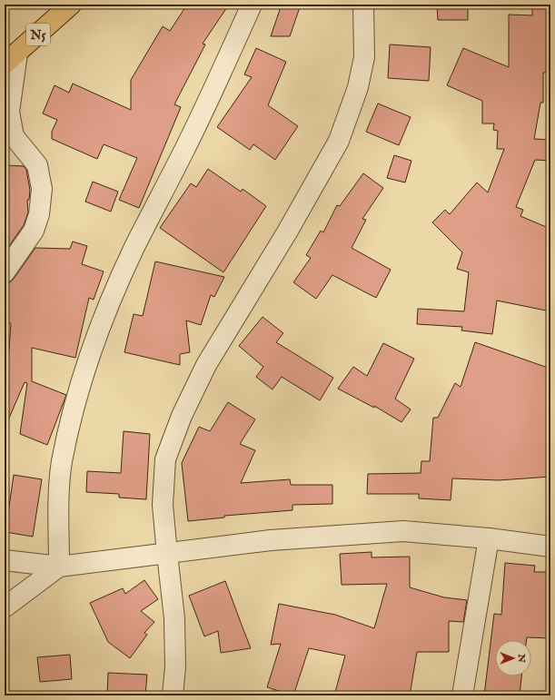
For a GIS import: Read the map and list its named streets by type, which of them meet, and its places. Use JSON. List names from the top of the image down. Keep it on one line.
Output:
{"streets":{"highway":["N5"]},"north":"right"}
